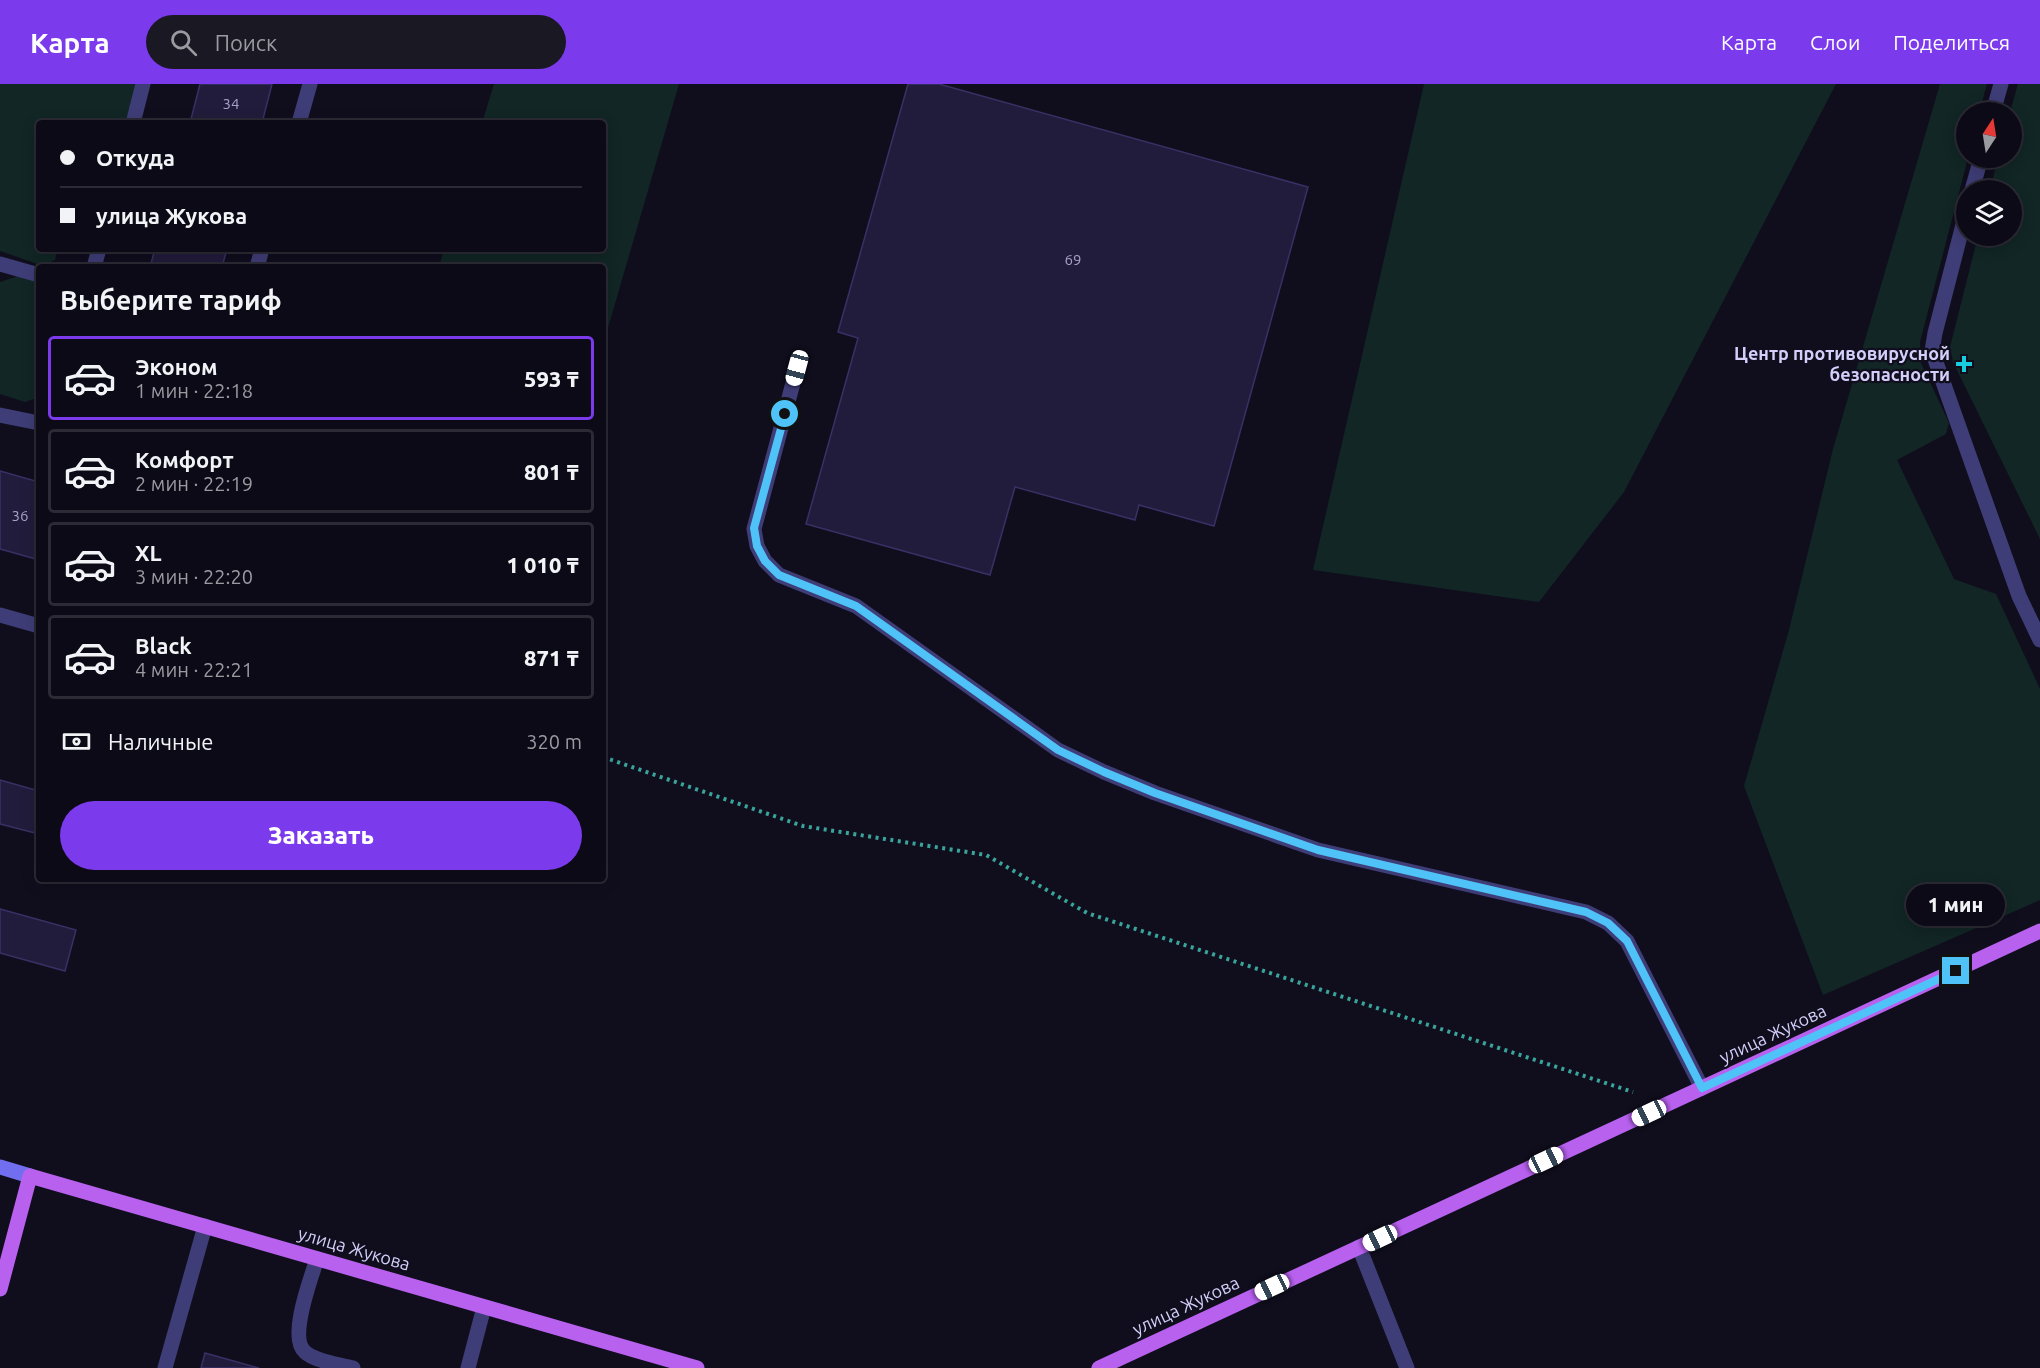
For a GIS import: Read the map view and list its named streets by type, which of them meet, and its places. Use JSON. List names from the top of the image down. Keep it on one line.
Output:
{"streets":{"main road":["улица Жукова"]},"places":{"health":["Центр противовирусной безопасности"]},"house_numbers":["34","69","36"],"north":"top","page":{"header":"Карта","search":"Поиск","nav":["Карта","Слои","Поделиться"],"banner":["Откуда","улица Жукова"],"heading":"Выберите тариф","list":[{"name":"Эконом","note":"1 мин · 22:18","value":"593 ₸"},{"name":"Комфорт","note":"2 мин · 22:19","value":"801 ₸"},{"name":"XL","note":"3 мин · 22:20","value":"1 010 ₸"},{"name":"Black","note":"4 мин · 22:21","value":"871 ₸"}],"pay":["Наличные","320 m"],"buttons":"Заказать","bubble":"1 мин"}}
